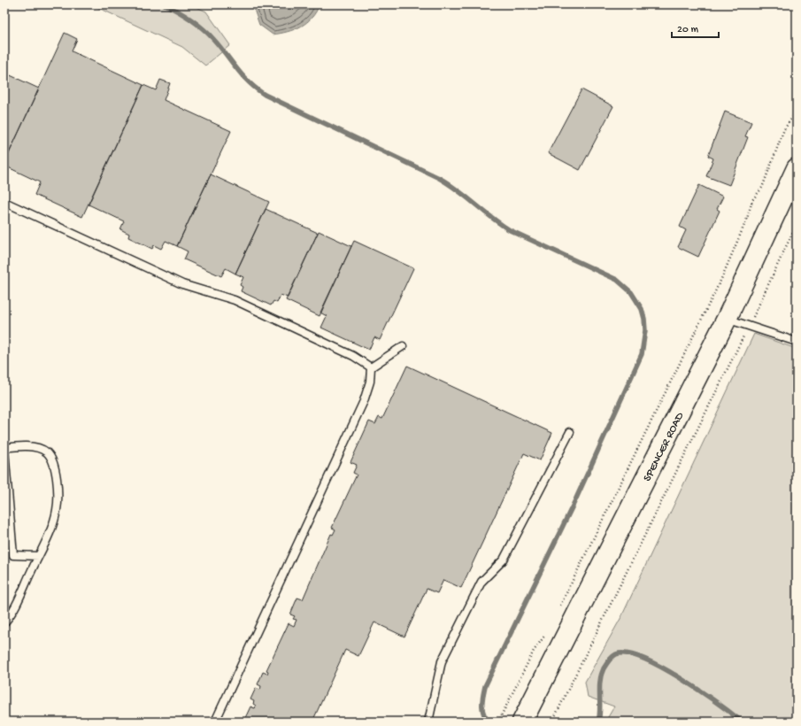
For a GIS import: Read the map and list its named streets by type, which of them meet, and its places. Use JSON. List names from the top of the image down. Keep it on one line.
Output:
{"streets":{"street":["SPENCER ROAD"]},"scale_bar":"20 m"}
